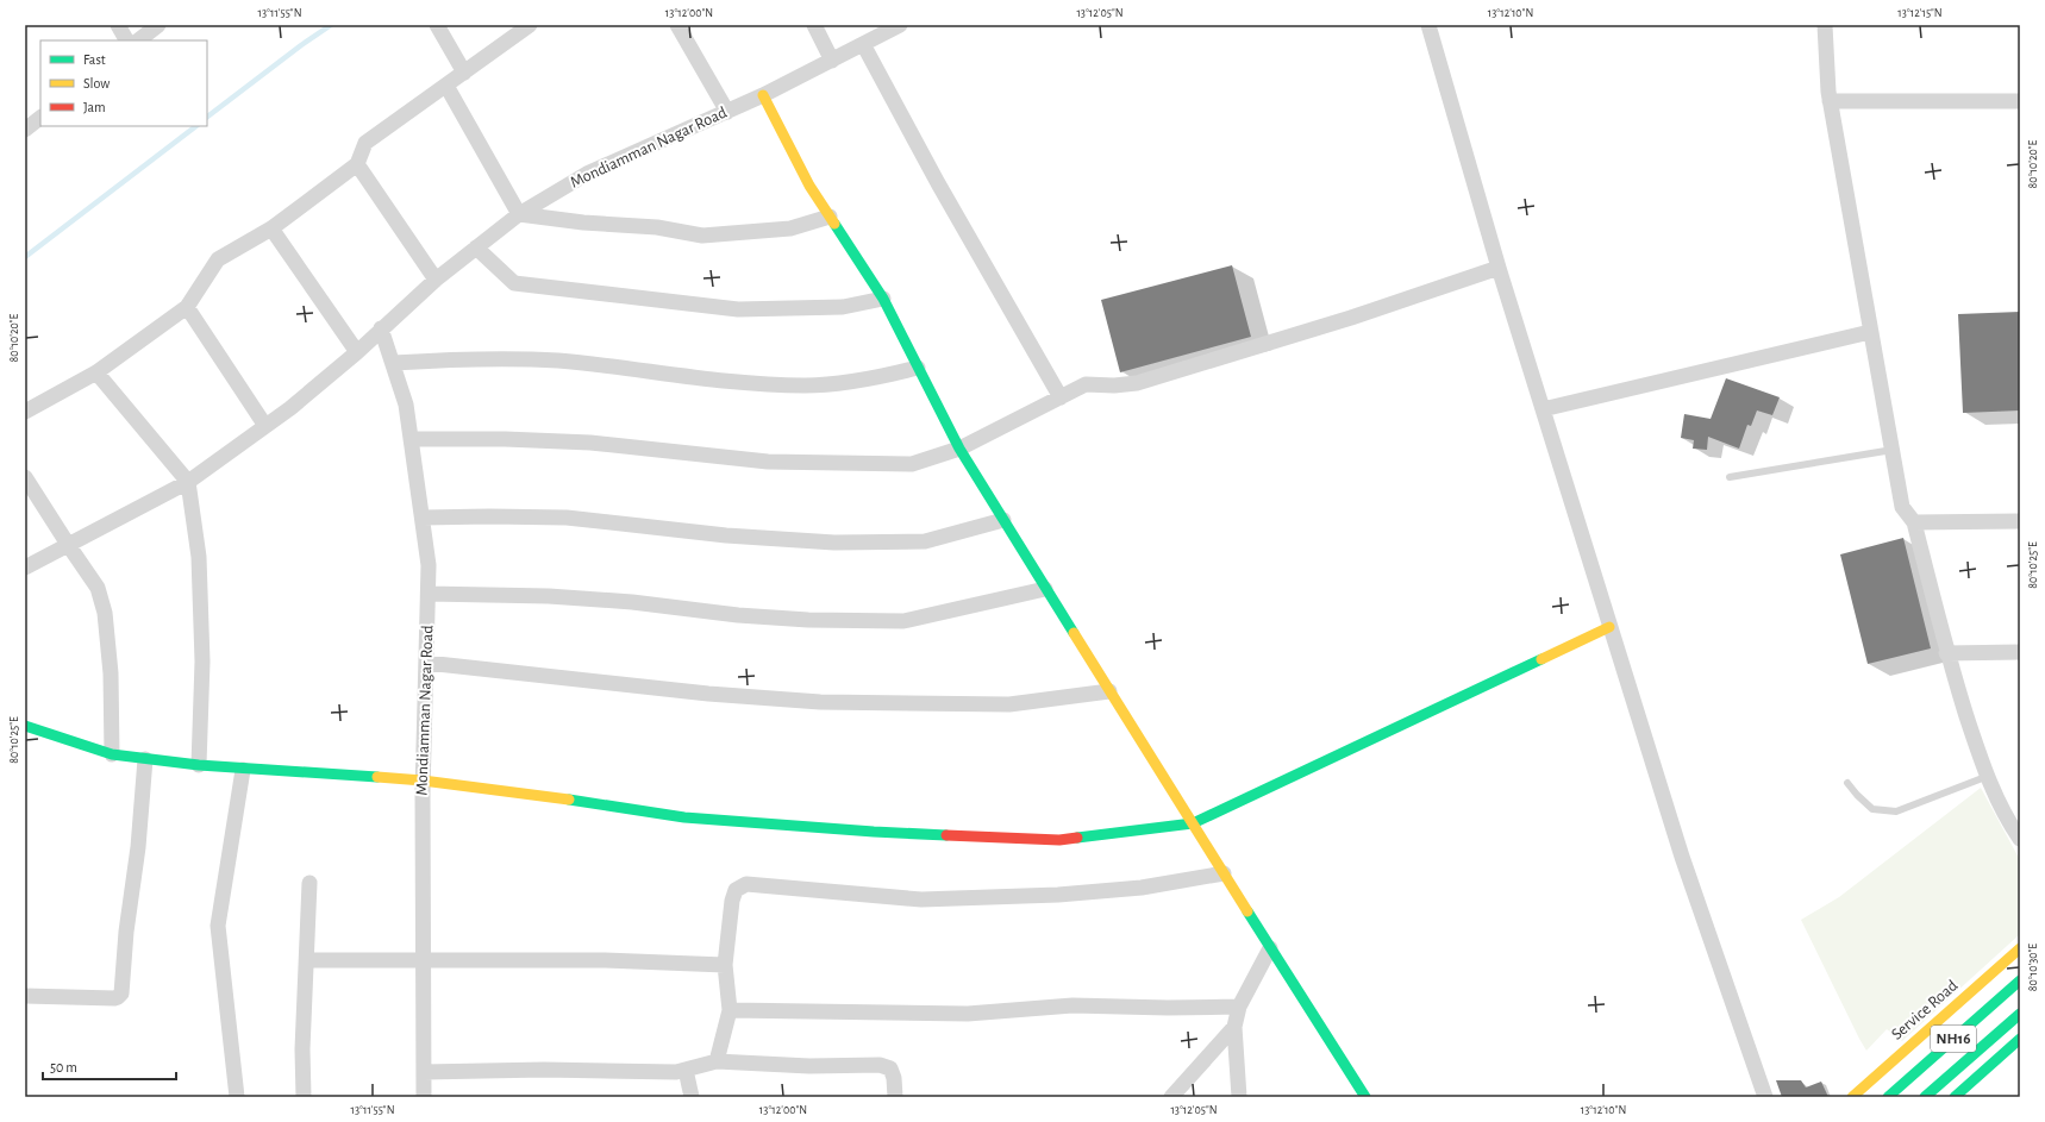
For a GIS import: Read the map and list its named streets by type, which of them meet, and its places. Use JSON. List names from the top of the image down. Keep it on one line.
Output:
{"streets":{"main road":["Service Road","NH16"],"street":["Mondiamman Nagar Road"]},"legend":["Fast","Slow","Jam"],"scale_bar":"50 m","coordinates":["13°11'55\"N","13°12'00\"N","13°12'05\"N","13°12'10\"N","13°12'15\"N","80°10'20\"E","80°10'25\"E","80°10'30\"E"]}
